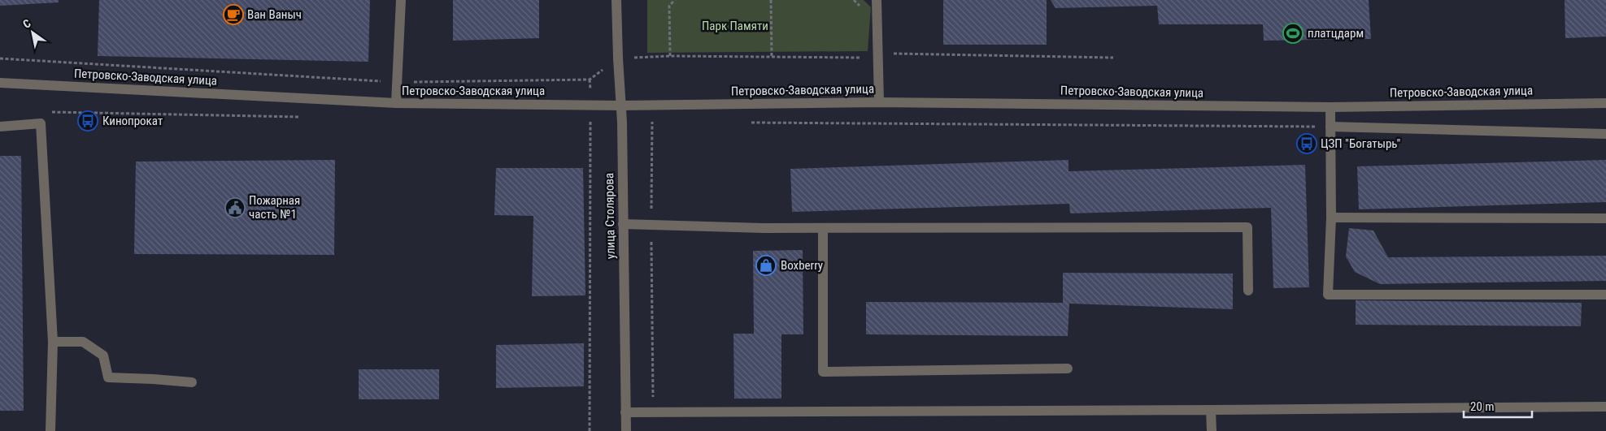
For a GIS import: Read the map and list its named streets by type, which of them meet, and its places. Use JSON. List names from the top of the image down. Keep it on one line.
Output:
{"streets":{"street":["Петровско-Заводская улица","улица Столярова"]},"crossings":[["Петровско-Заводская улица","улица Столярова"]],"parks":["Парк Памяти"],"places":{"cafe":["Ван Ваныч"],"sports":["платцдарм"],"bus stop":["Кинопрокат","ЦЗП \"Богатырь\""],"public building":["Пожарная часть №1"],"shop":["Boxberry"]},"scale_bar":"20 m","north":"top left"}
